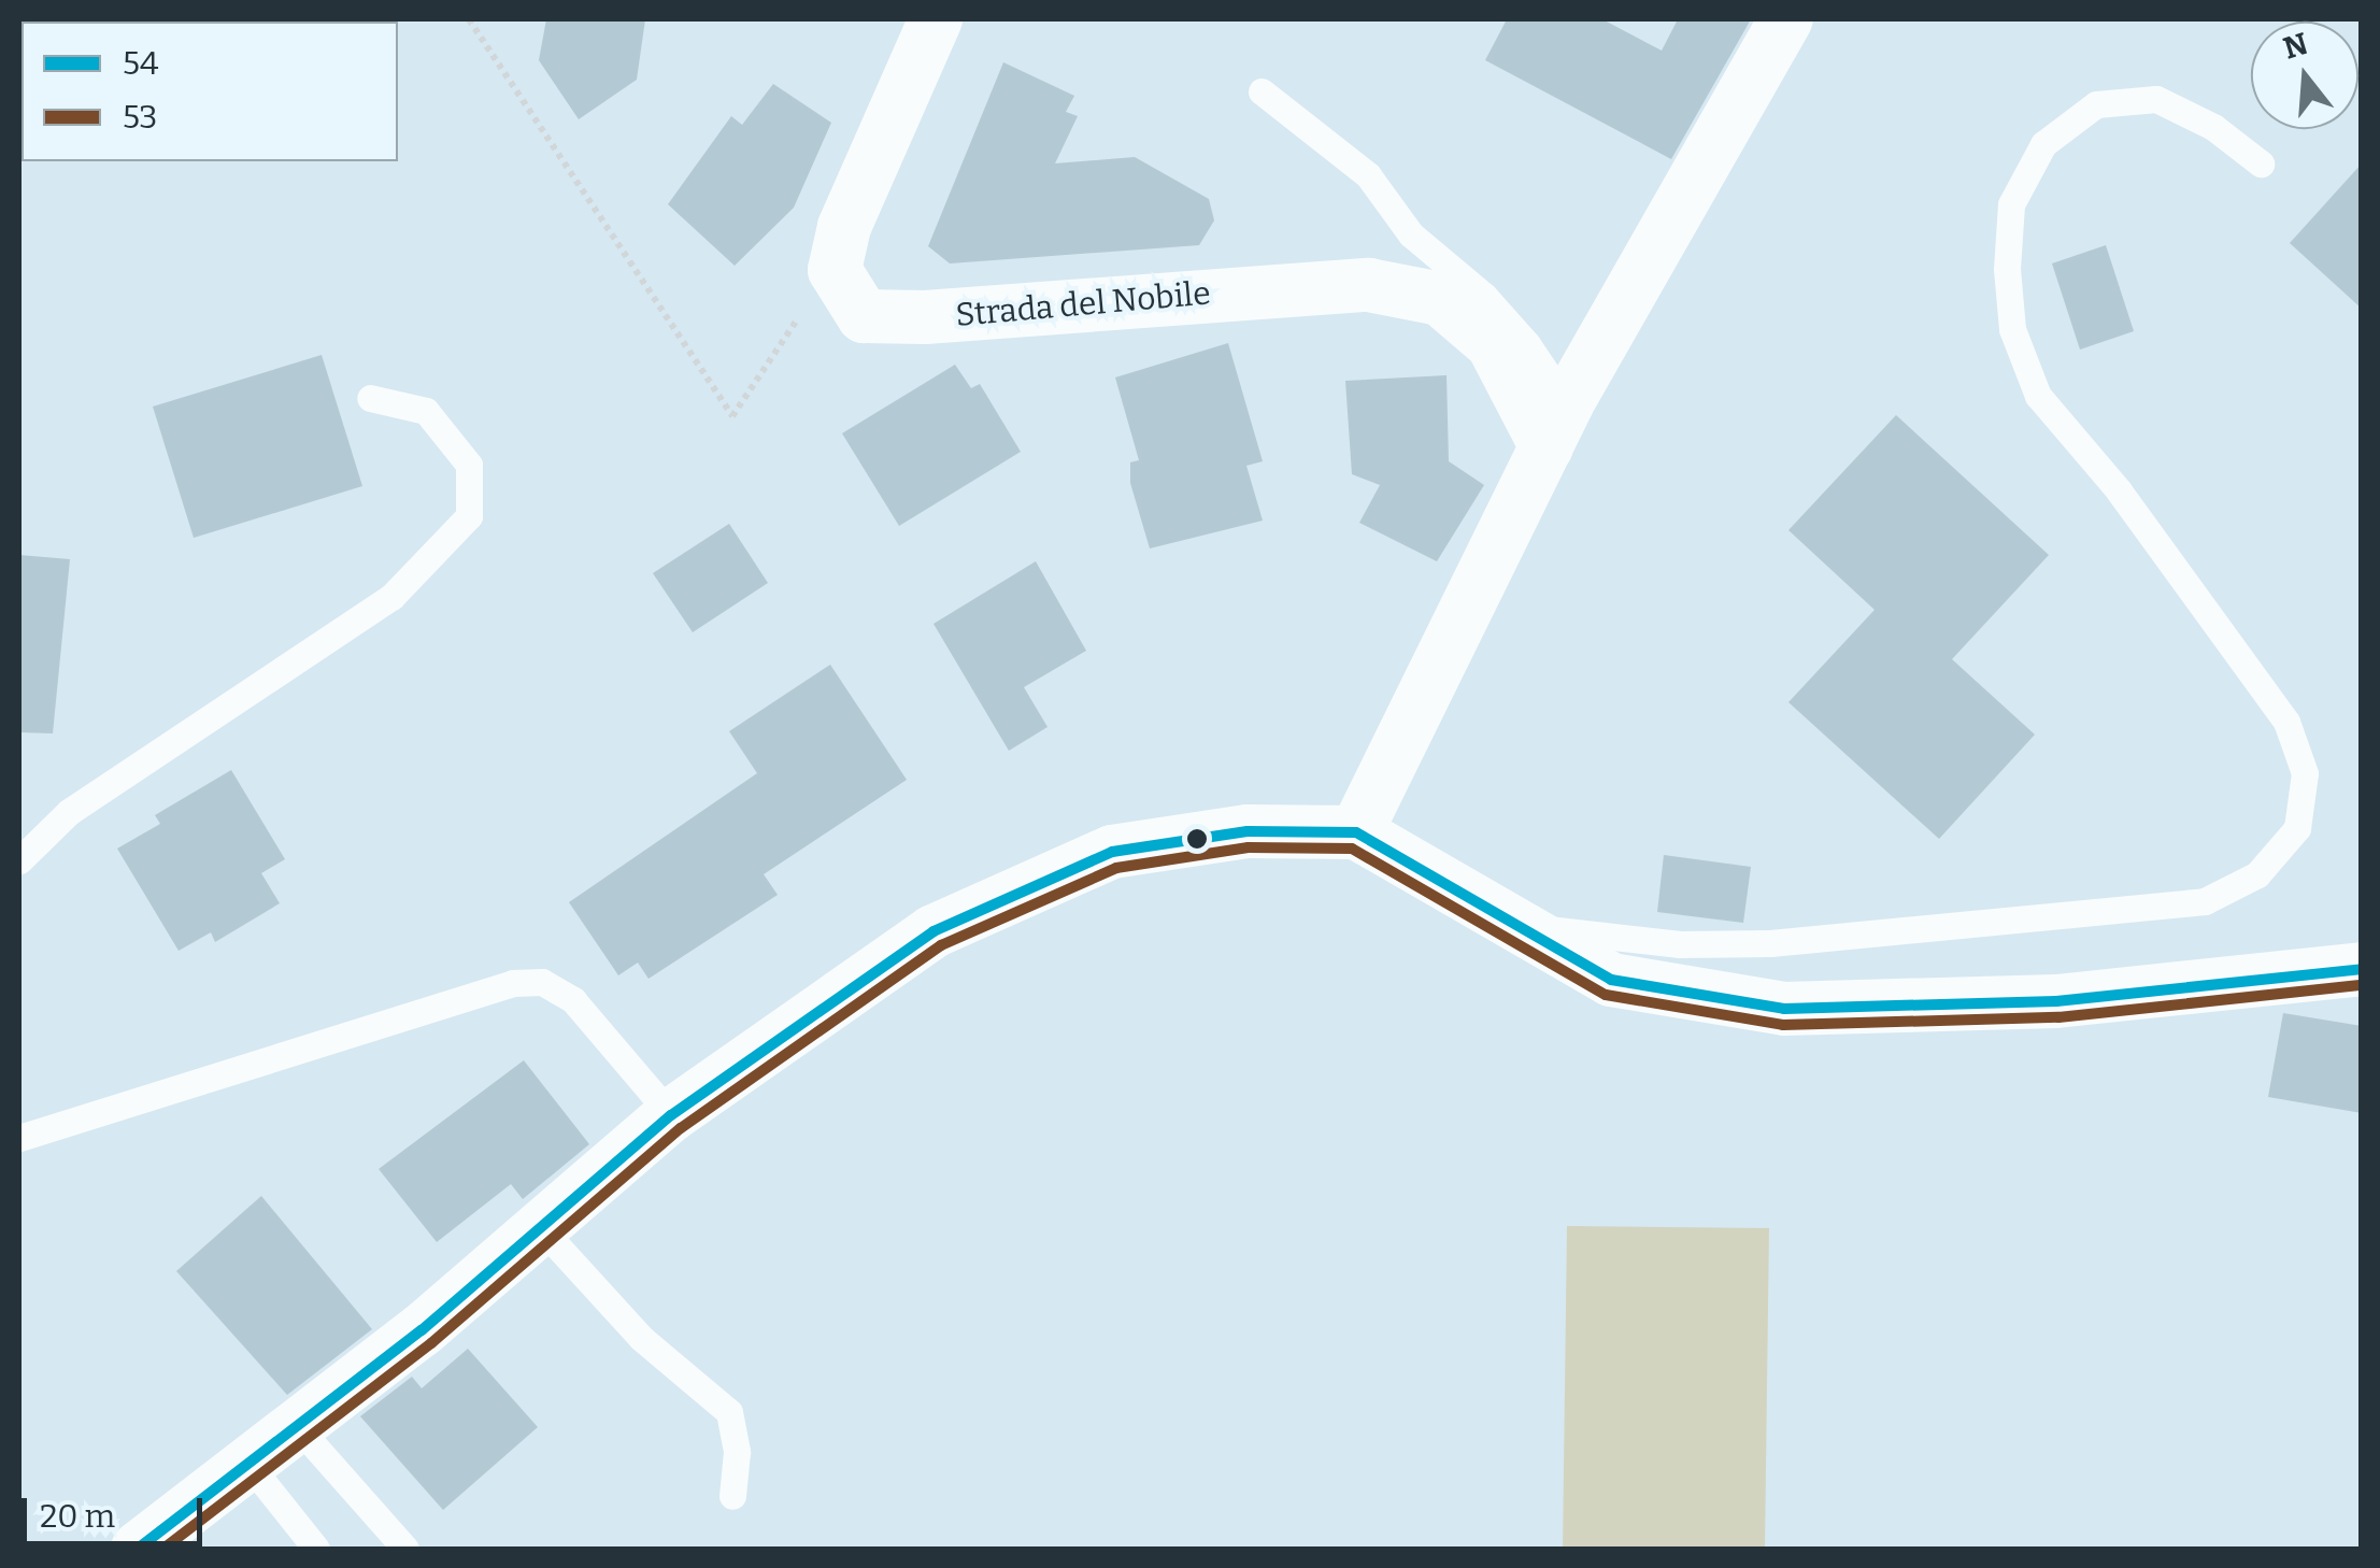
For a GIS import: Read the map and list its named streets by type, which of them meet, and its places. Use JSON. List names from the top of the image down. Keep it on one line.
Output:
{"streets":{"street":["Strada del Nobile"]},"lines":["transit line 54","transit line 53"],"legend":["54","53"],"scale_bar":"20 m","north":"top"}
